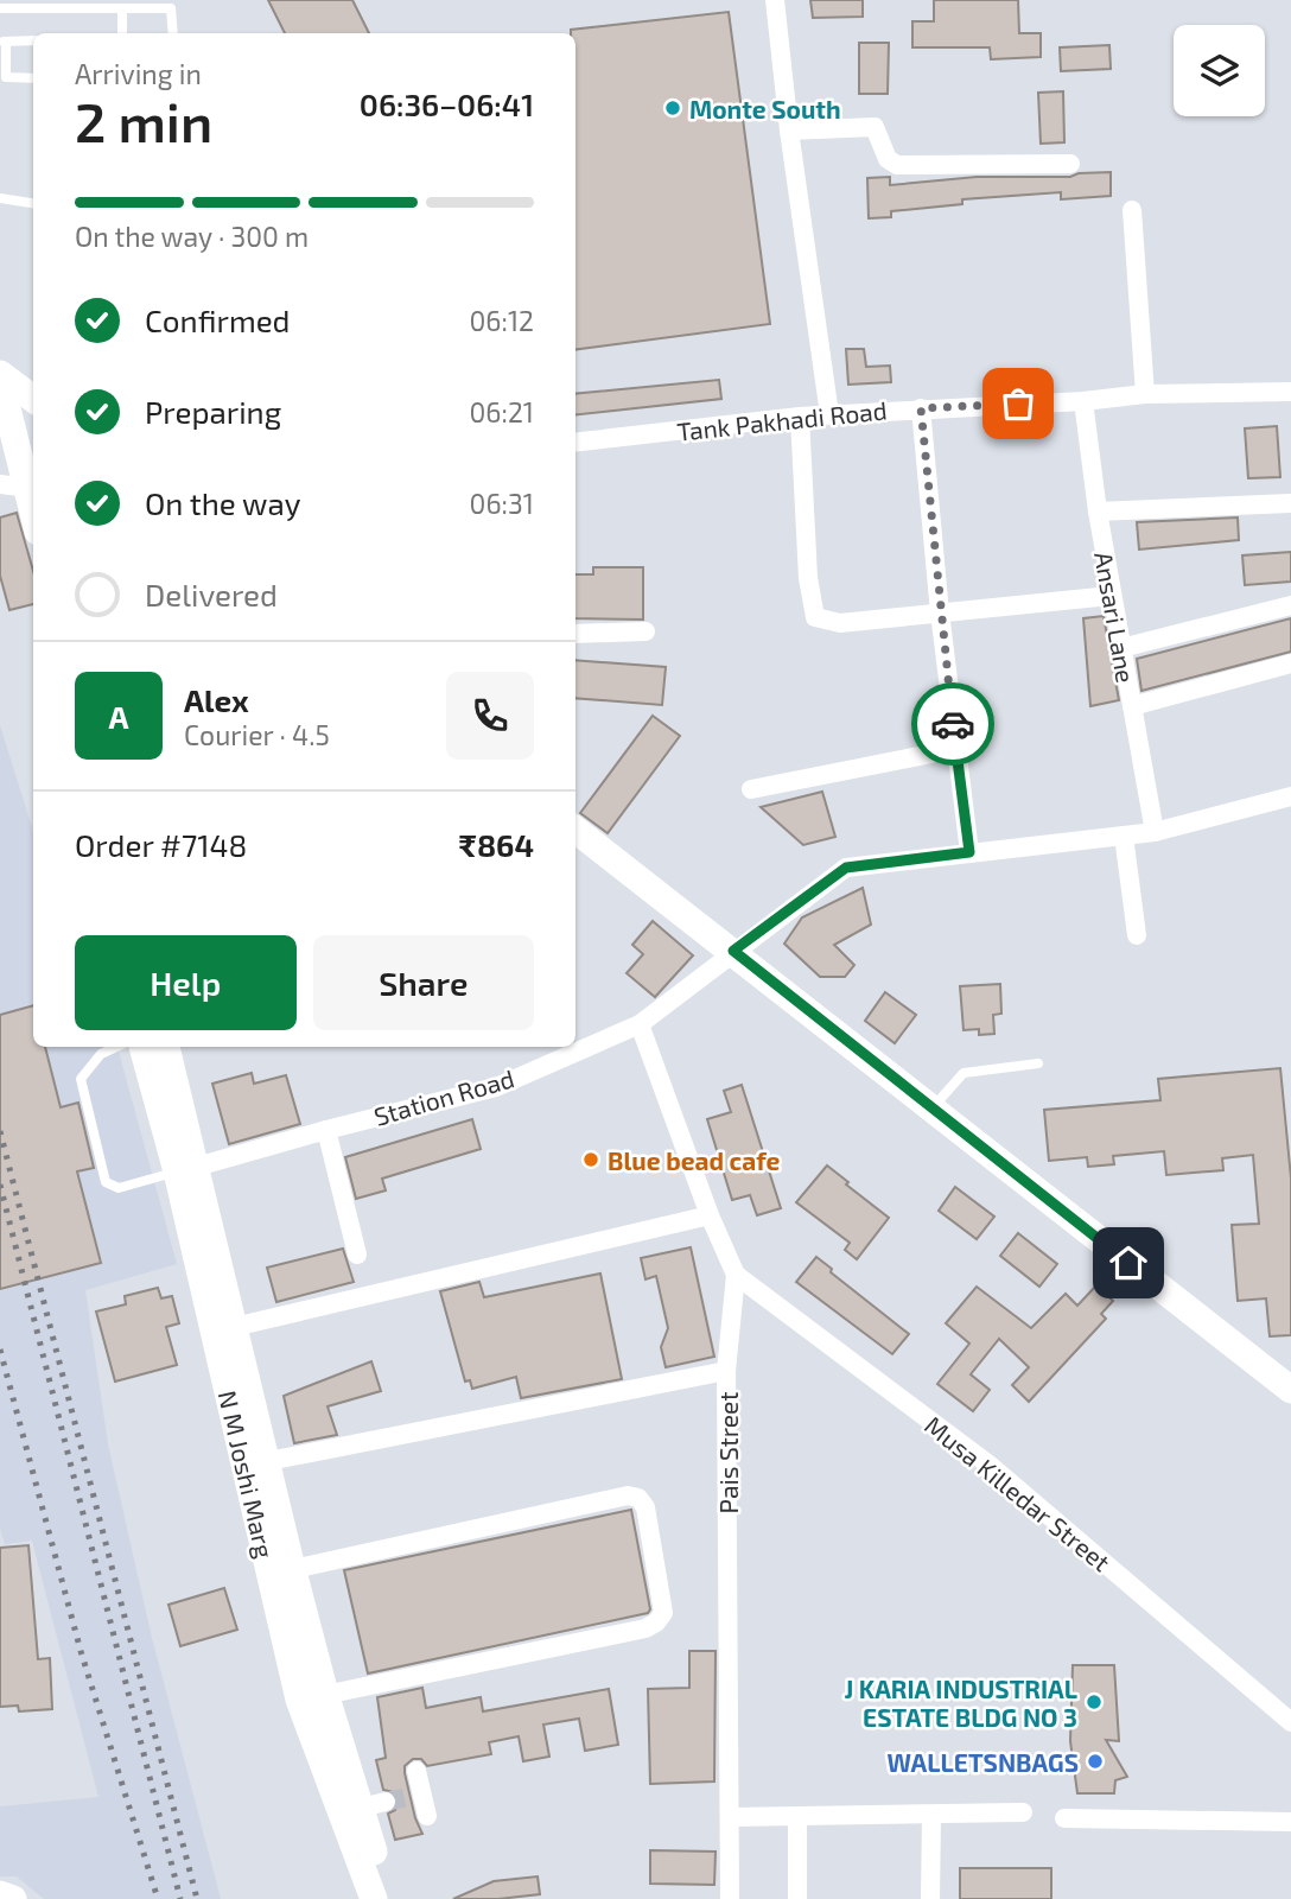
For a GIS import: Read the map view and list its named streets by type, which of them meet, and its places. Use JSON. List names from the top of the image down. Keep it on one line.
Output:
{"streets":{"main road":["N M Joshi Marg"],"street":["Tank Pakhadi Road","Ansari Lane","Station Road","Pais Street","Musa Killedar Street"]},"crossings":[["Tank Pakhadi Road","Ansari Lane"],["Ansari Lane","Station Road"],["Station Road","Pais Street"],["Station Road","N M Joshi Marg"],["Pais Street","Musa Killedar Street"]],"places":["Monte South","Blue bead cafe","J KARIA INDUSTRIAL ESTATE BLDG NO 3","WALLETSNBAGS"],"page":{"heading":["2 min","Arriving in","06:36–06:41"],"panel":["Alex","Courier · 4.5","Order #7148","₹864"],"bar":"On the way · 300 m","list":[["Confirmed","06:12"],["Preparing","06:21"],["On the way","06:31"],"Delivered"],"round":"A","buttons":["Help","Share"]}}
